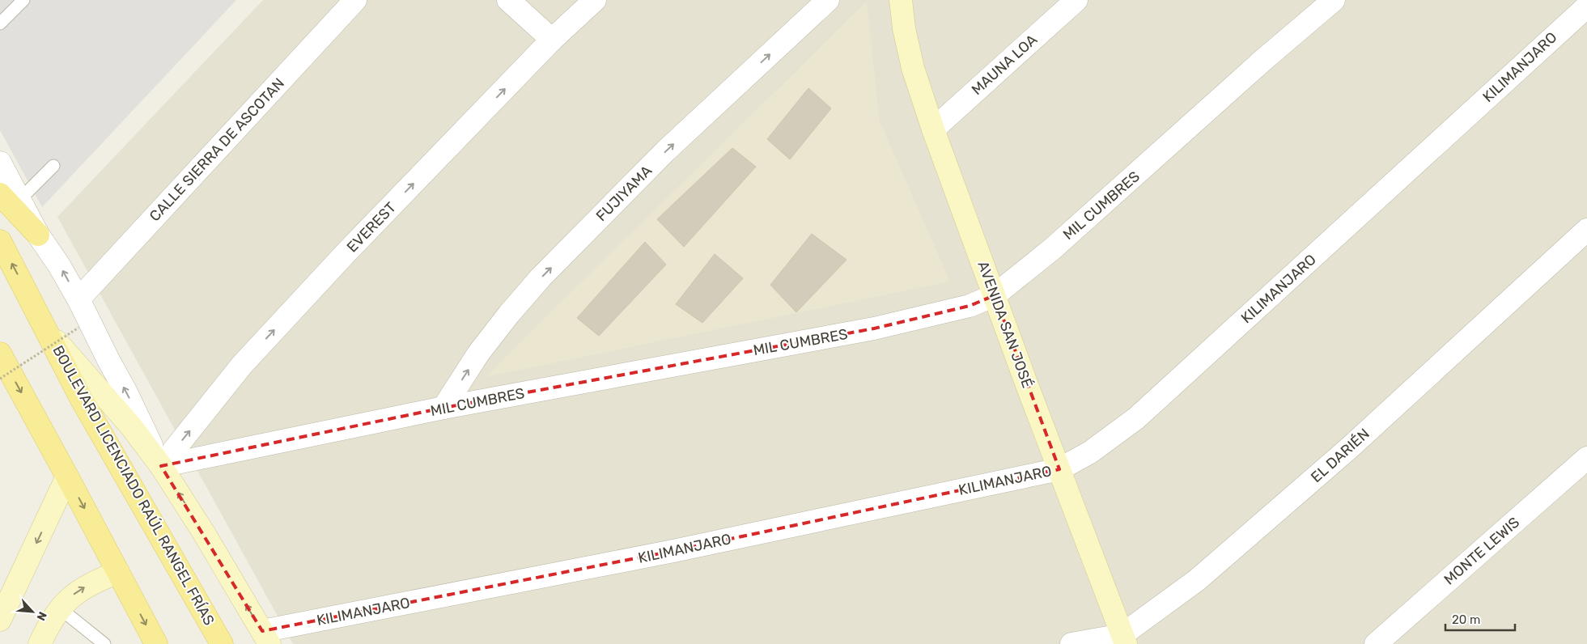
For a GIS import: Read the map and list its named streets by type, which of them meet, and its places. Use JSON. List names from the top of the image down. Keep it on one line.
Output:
{"streets":{"main road":["BOULEVARD LICENCIADO RAÚL RANGEL FRÍAS"],"street":["MAUNA LOA","KILIMANJARO","CALLE SIERRA DE ASCOTAN","FUJIYAMA","MIL CUMBRES","EVEREST","AVENIDA SAN JOSÉ","EL DARIÉN","MONTE LEWIS"]},"crossings":[["MAUNA LOA","AVENIDA SAN JOSÉ"],["KILIMANJARO","AVENIDA SAN JOSÉ"],["FUJIYAMA","MIL CUMBRES"],["MIL CUMBRES","EVEREST"],["MIL CUMBRES","AVENIDA SAN JOSÉ"],["AVENIDA SAN JOSÉ","EL DARIÉN"]],"one_way":["FUJIYAMA","EVEREST"],"scale_bar":"20 m","north":"bottom right"}
